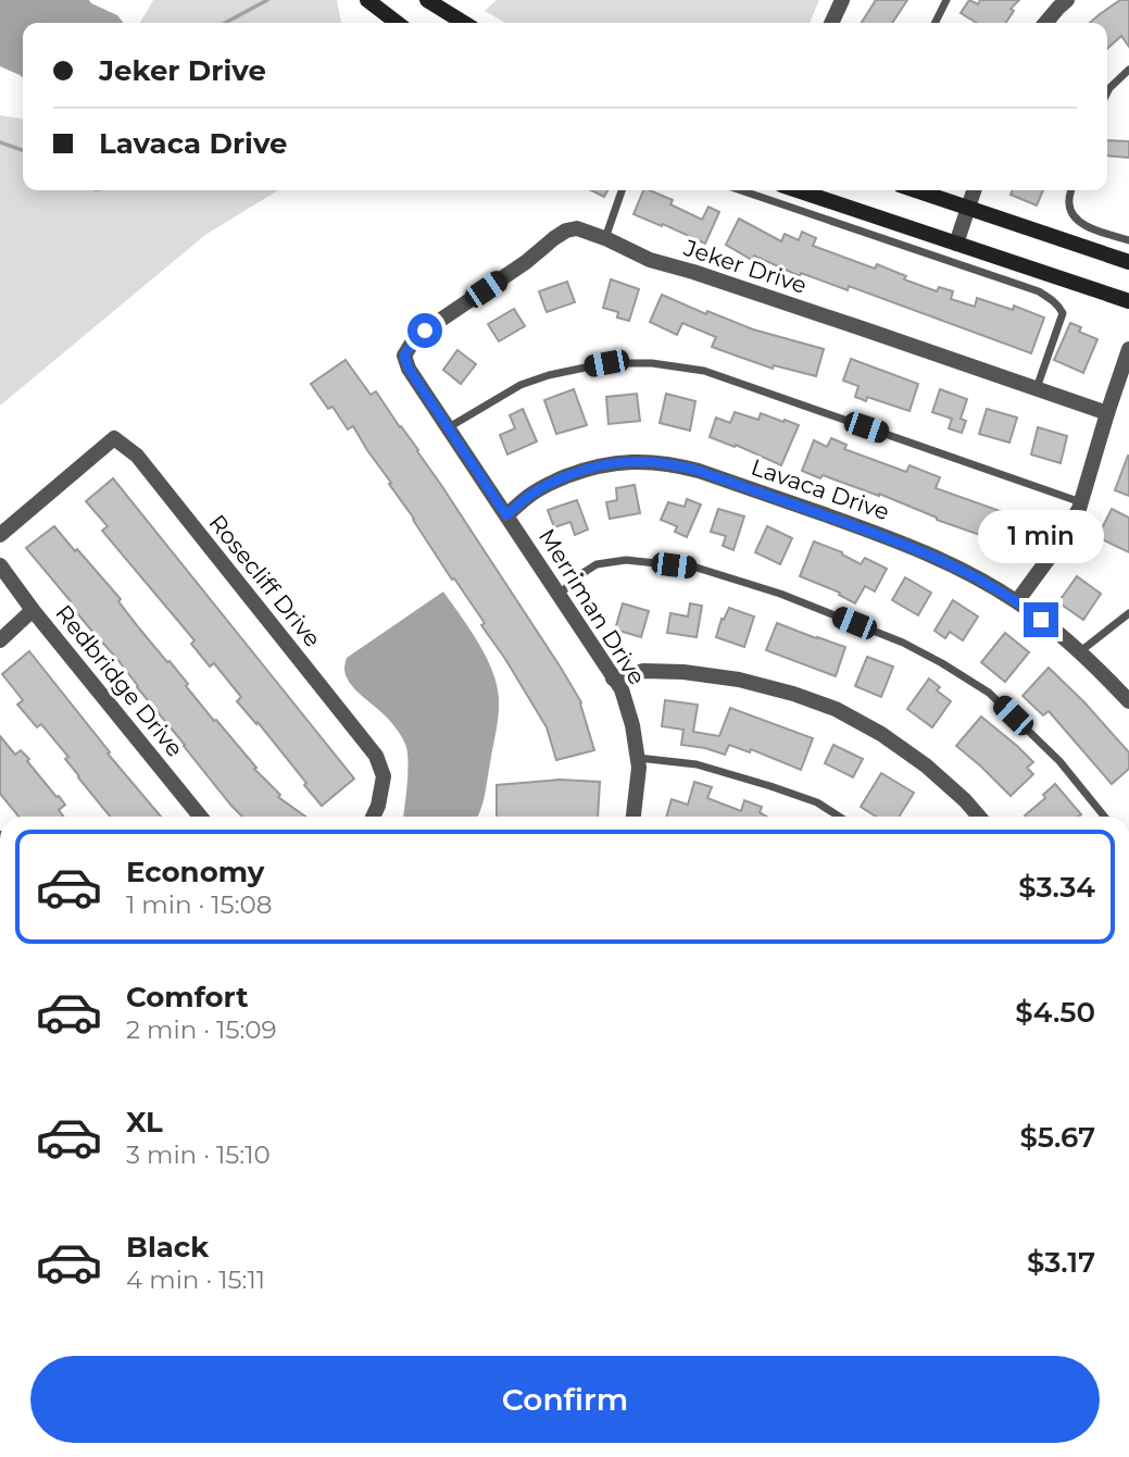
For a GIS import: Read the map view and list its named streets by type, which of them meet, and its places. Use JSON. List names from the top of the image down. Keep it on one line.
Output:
{"streets":{"street":["Jeker Drive","Lavaca Drive","Rosecliff Drive","Merriman Drive","Redbridge Drive"]},"crossings":[["Jeker Drive","Merriman Drive"],["Lavaca Drive","Merriman Drive"]],"page":{"banner":["Jeker Drive","Lavaca Drive"],"bubble":"1 min","list":[{"name":"Economy","note":"1 min · 15:08","value":"$3.34"},{"name":"Comfort","note":"2 min · 15:09","value":"$4.50"},{"name":"XL","note":"3 min · 15:10","value":"$5.67"},{"name":"Black","note":"4 min · 15:11","value":"$3.17"}],"buttons":"Confirm"}}
